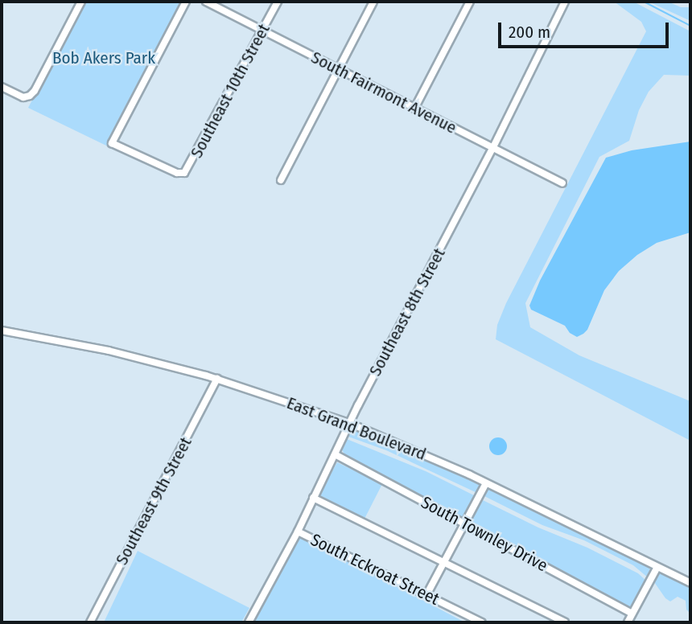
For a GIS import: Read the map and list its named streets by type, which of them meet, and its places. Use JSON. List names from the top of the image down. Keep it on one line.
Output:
{"streets":{"street":["Southeast 10th Street","South Fairmont Avenue","Southeast 8th Street","East Grand Boulevard","Southeast 9th Street","South Townley Drive","South Eckroat Street"]},"crossings":[["Southeast 10th Street","South Fairmont Avenue"],["South Fairmont Avenue","Southeast 8th Street"],["Southeast 8th Street","East Grand Boulevard"],["Southeast 8th Street","South Townley Drive"],["Southeast 8th Street","South Eckroat Street"],["East Grand Boulevard","Southeast 9th Street"]],"parks":["Bob Akers Park"],"scale_bar":"200 m"}
